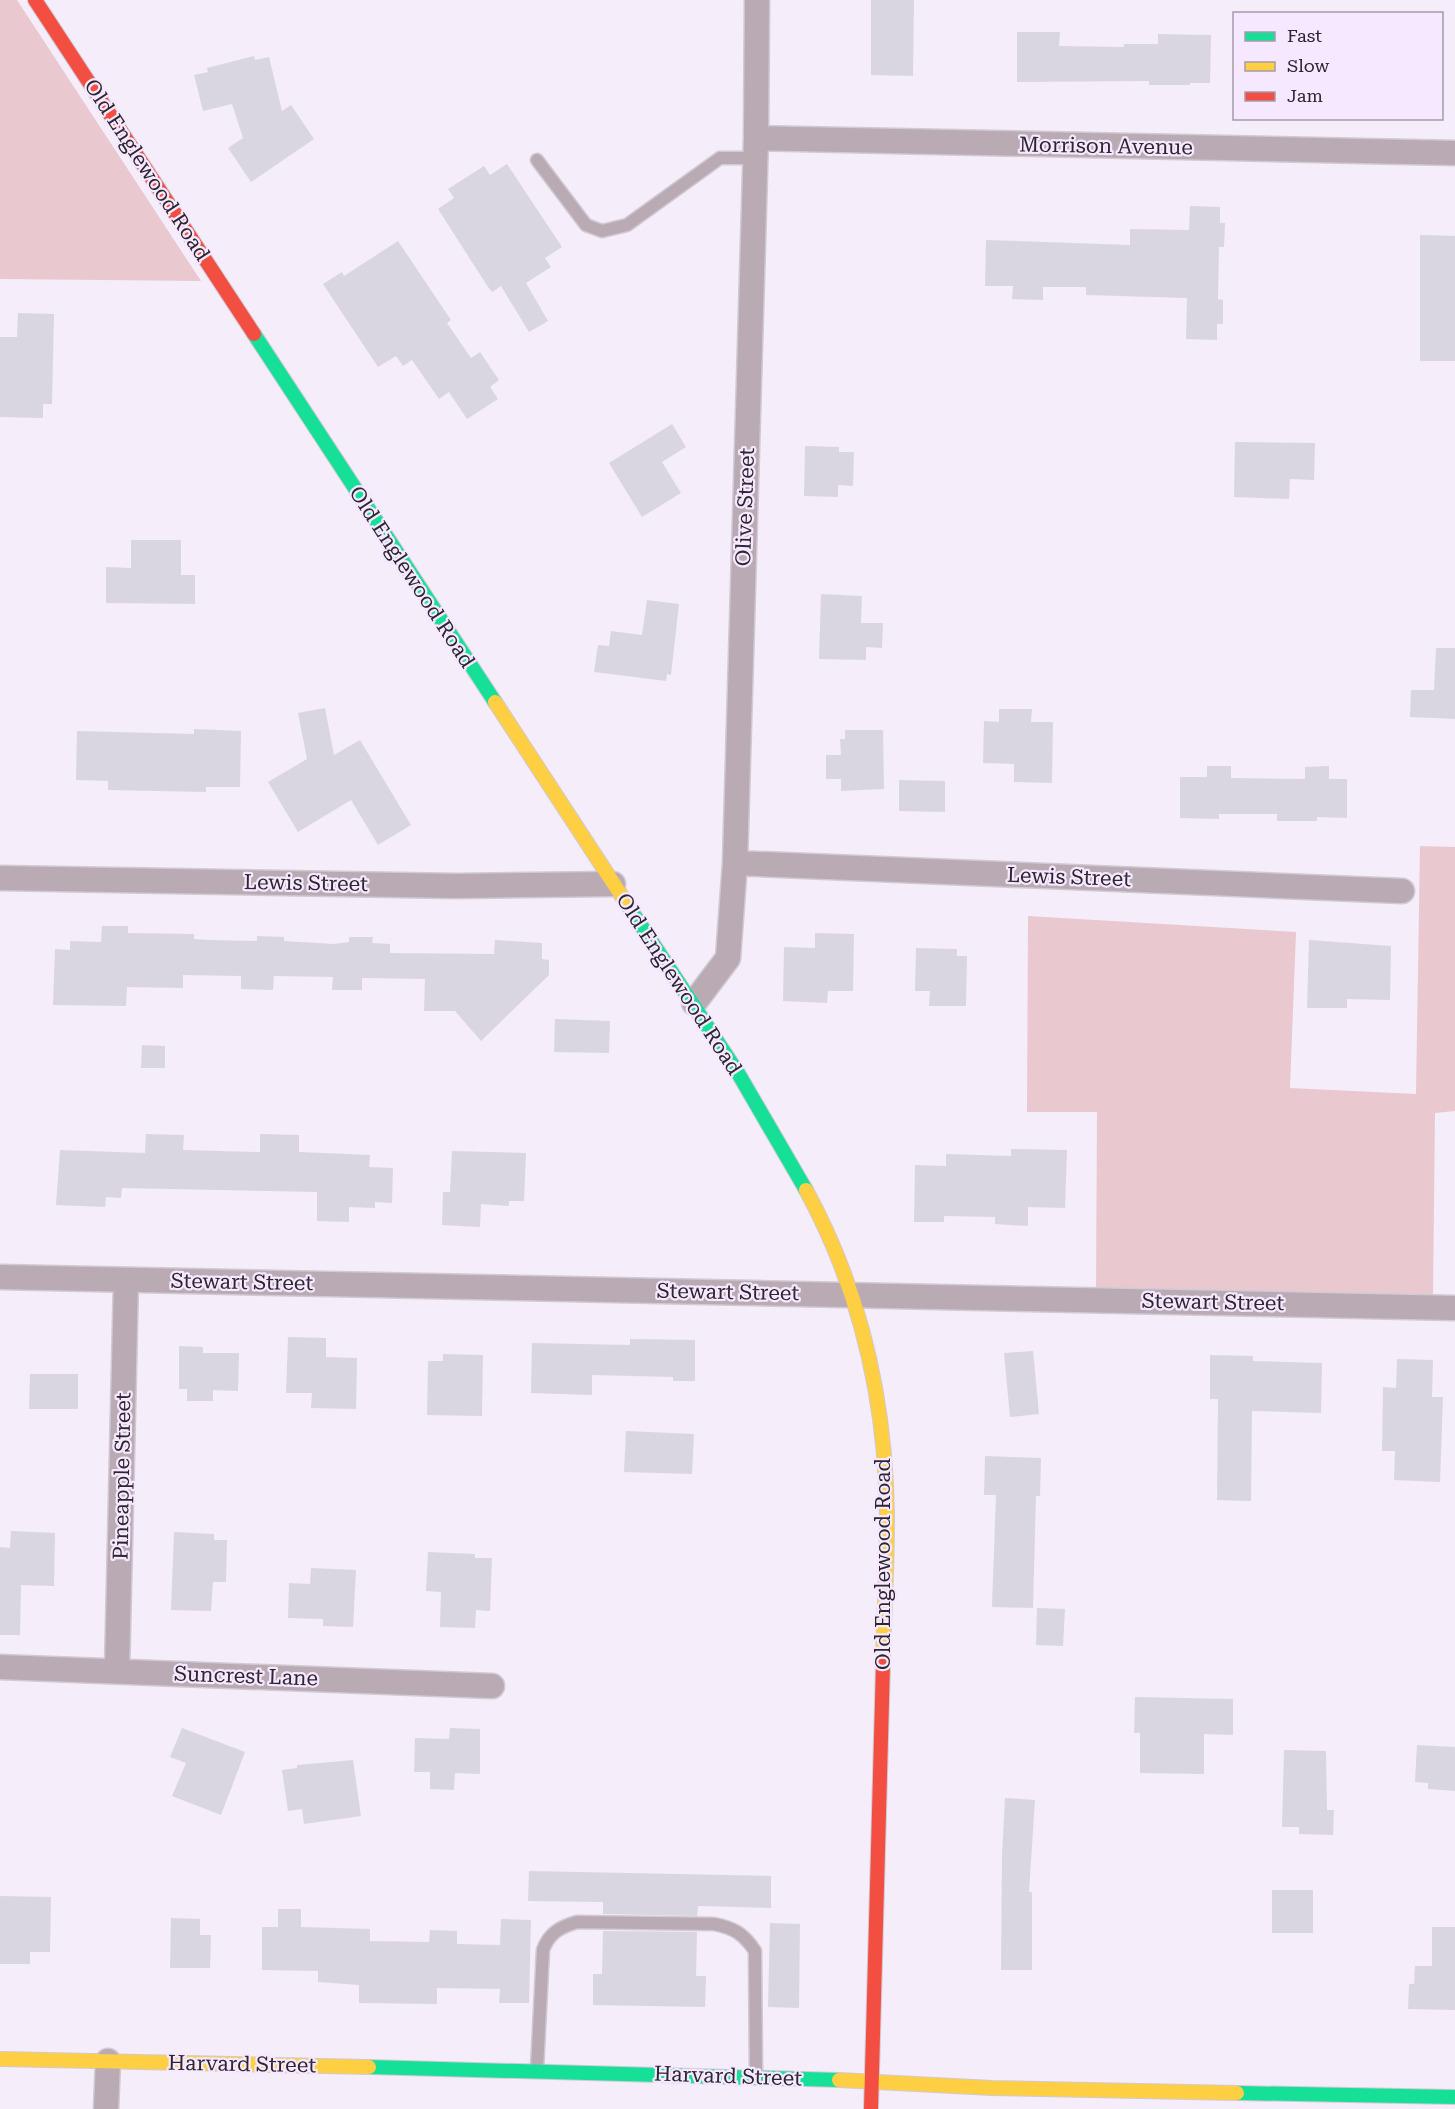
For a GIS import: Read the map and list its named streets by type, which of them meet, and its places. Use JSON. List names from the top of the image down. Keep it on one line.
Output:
{"streets":{"street":["Morrison Avenue","Old Englewood Road","Olive Street","Lewis Street","Stewart Street","Pineapple Street","Suncrest Lane","Harvard Street"]},"crossings":[["Morrison Avenue","Olive Street"],["Old Englewood Road","Olive Street"],["Old Englewood Road","Lewis Street"],["Old Englewood Road","Stewart Street"],["Old Englewood Road","Harvard Street"],["Olive Street","Lewis Street"],["Stewart Street","Pineapple Street"],["Pineapple Street","Suncrest Lane"]],"legend":["Fast","Slow","Jam"]}
